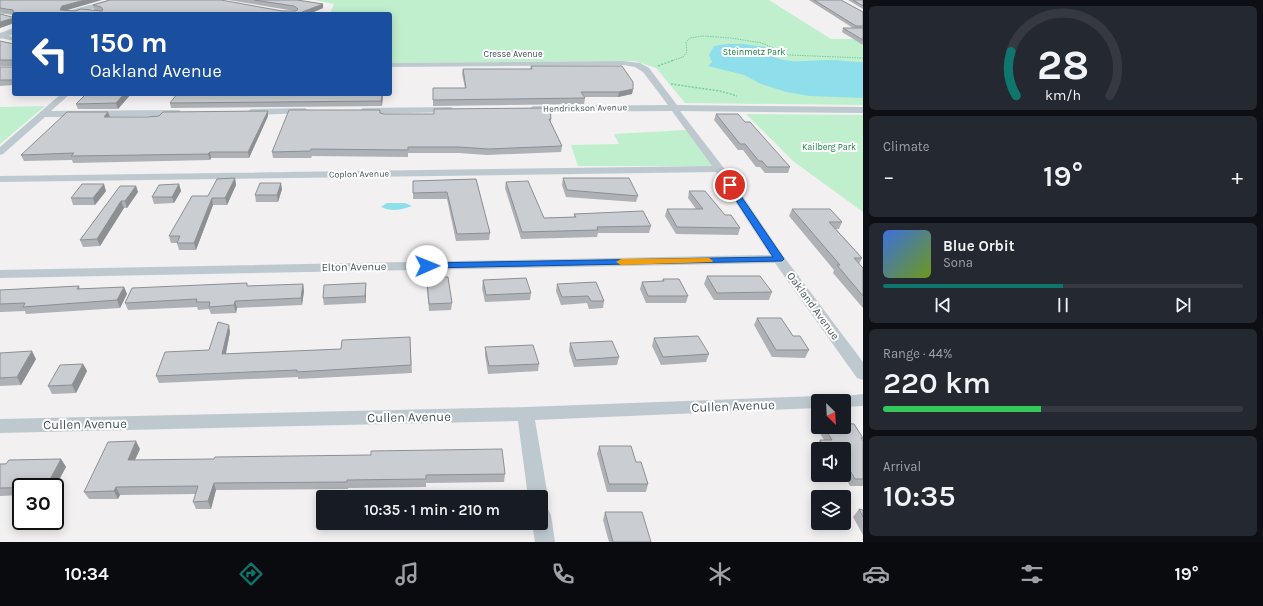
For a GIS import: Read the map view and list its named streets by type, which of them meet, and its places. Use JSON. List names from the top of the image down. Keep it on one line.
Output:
{"streets":{"street":["Cresse Avenue","Hendrickson Avenue","Coplon Avenue","Elton Avenue","Oakland Avenue","Cullen Avenue"]},"crossings":[["Cresse Avenue","Oakland Avenue"],["Hendrickson Avenue","Oakland Avenue"],["Coplon Avenue","Oakland Avenue"],["Elton Avenue","Oakland Avenue"]],"parks":["Steinmetz Park","Kailberg Park"],"north":"bottom right","page":{"turn":["150 m","Oakland Avenue"],"tile":["Climate",["Range · 44%","220 km"],["Arrival","10:35"]],"heat":["−","19°","+"],"song":["Blue Orbit","Sona"],"limit":"30","trip":"10:35 · 1 min · 210 m","tabs":["10:34","19°"],"gauge":["28","km/h"]}}
